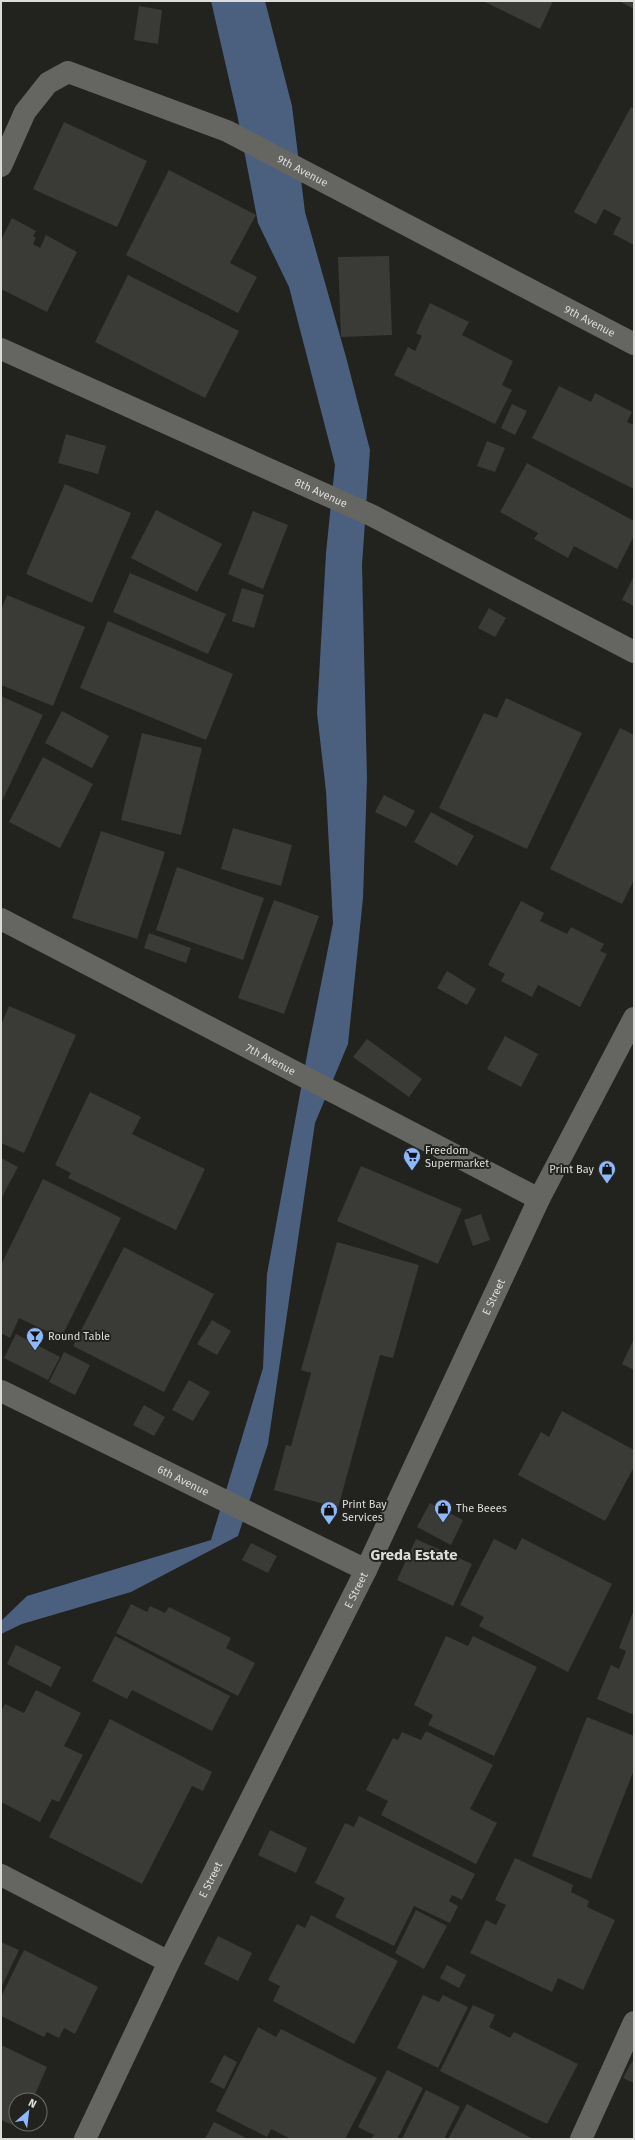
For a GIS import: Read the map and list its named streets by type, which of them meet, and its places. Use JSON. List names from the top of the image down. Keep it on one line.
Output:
{"streets":{"street":["9th Avenue","8th Avenue","7th Avenue","E Street","6th Avenue"]},"crossings":[["7th Avenue","E Street"],["E Street","6th Avenue"]],"districts":["Greda Estate"],"places":{"supermarket":["Freedom Supermarket"],"shop":["Print Bay","The Beees","Print Bay Services"],"bar":["Round Table"]},"north":"top right"}
